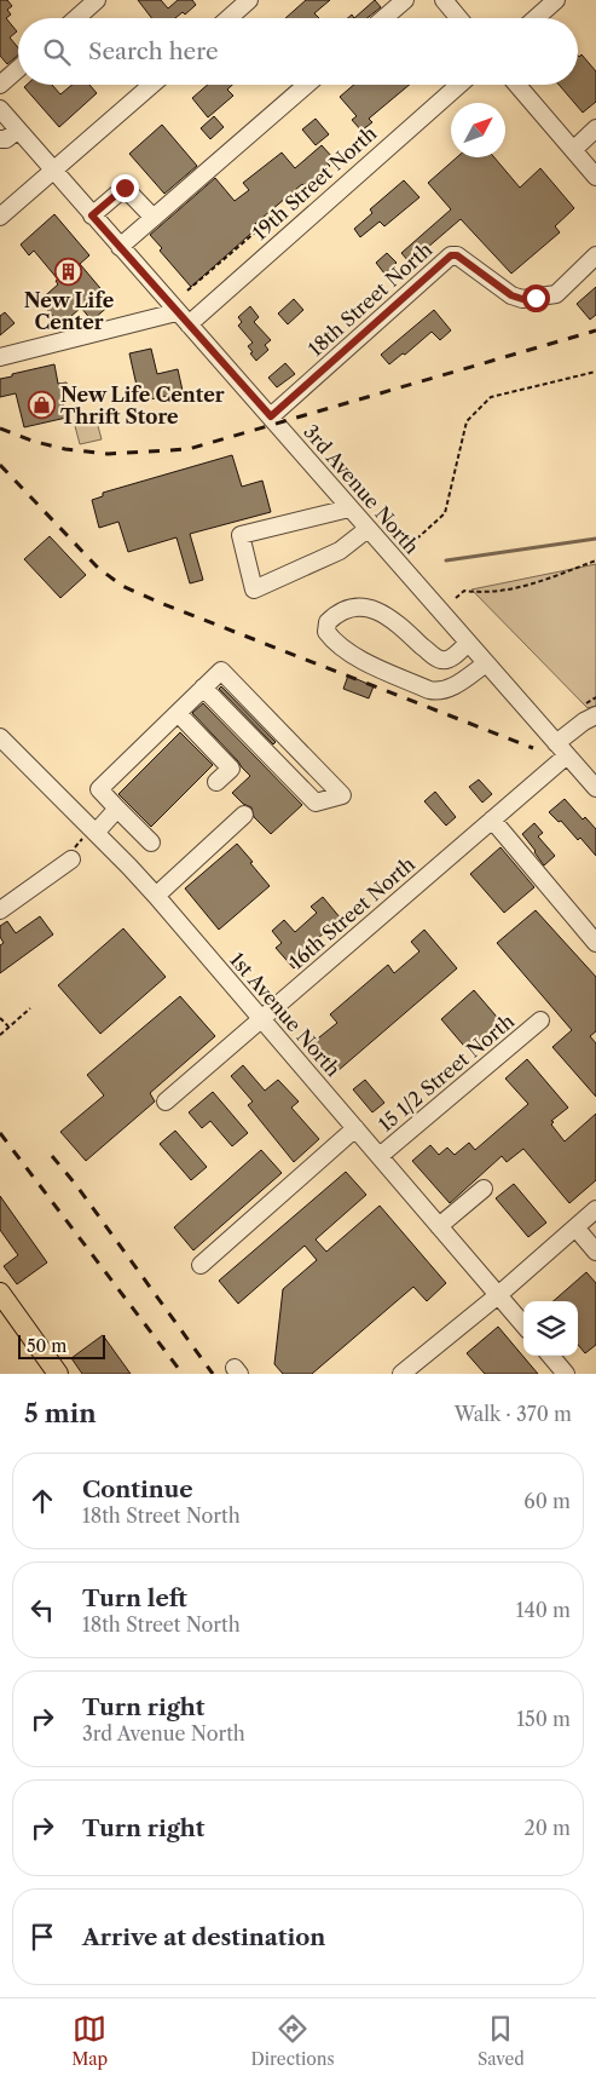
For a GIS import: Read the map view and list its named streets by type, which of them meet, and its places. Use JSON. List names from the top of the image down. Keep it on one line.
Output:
{"streets":{"street":["19th Street North","18th Street North","3rd Avenue North","16th Street North","1st Avenue North","15 1/2 Street North"]},"crossings":[["19th Street North","3rd Avenue North"],["18th Street North","3rd Avenue North"],["3rd Avenue North","16th Street North"],["16th Street North","1st Avenue North"],["1st Avenue North","15 1/2 Street North"]],"places":{"building":["New Life Center"],"shop":["New Life Center Thrift Store"]},"scale_bar":"50 m","north":"top right","page":{"search":"Search here","scale":"50 m","heading":["5 min","Walk · 370 m"],"list":[["Continue","18th Street North","60 m"],["Turn left","18th Street North","140 m"],["Turn right","3rd Avenue North","150 m"],["Turn right","20 m"],"Arrive at destination"],"nav":["Map","Directions","Saved"]}}
